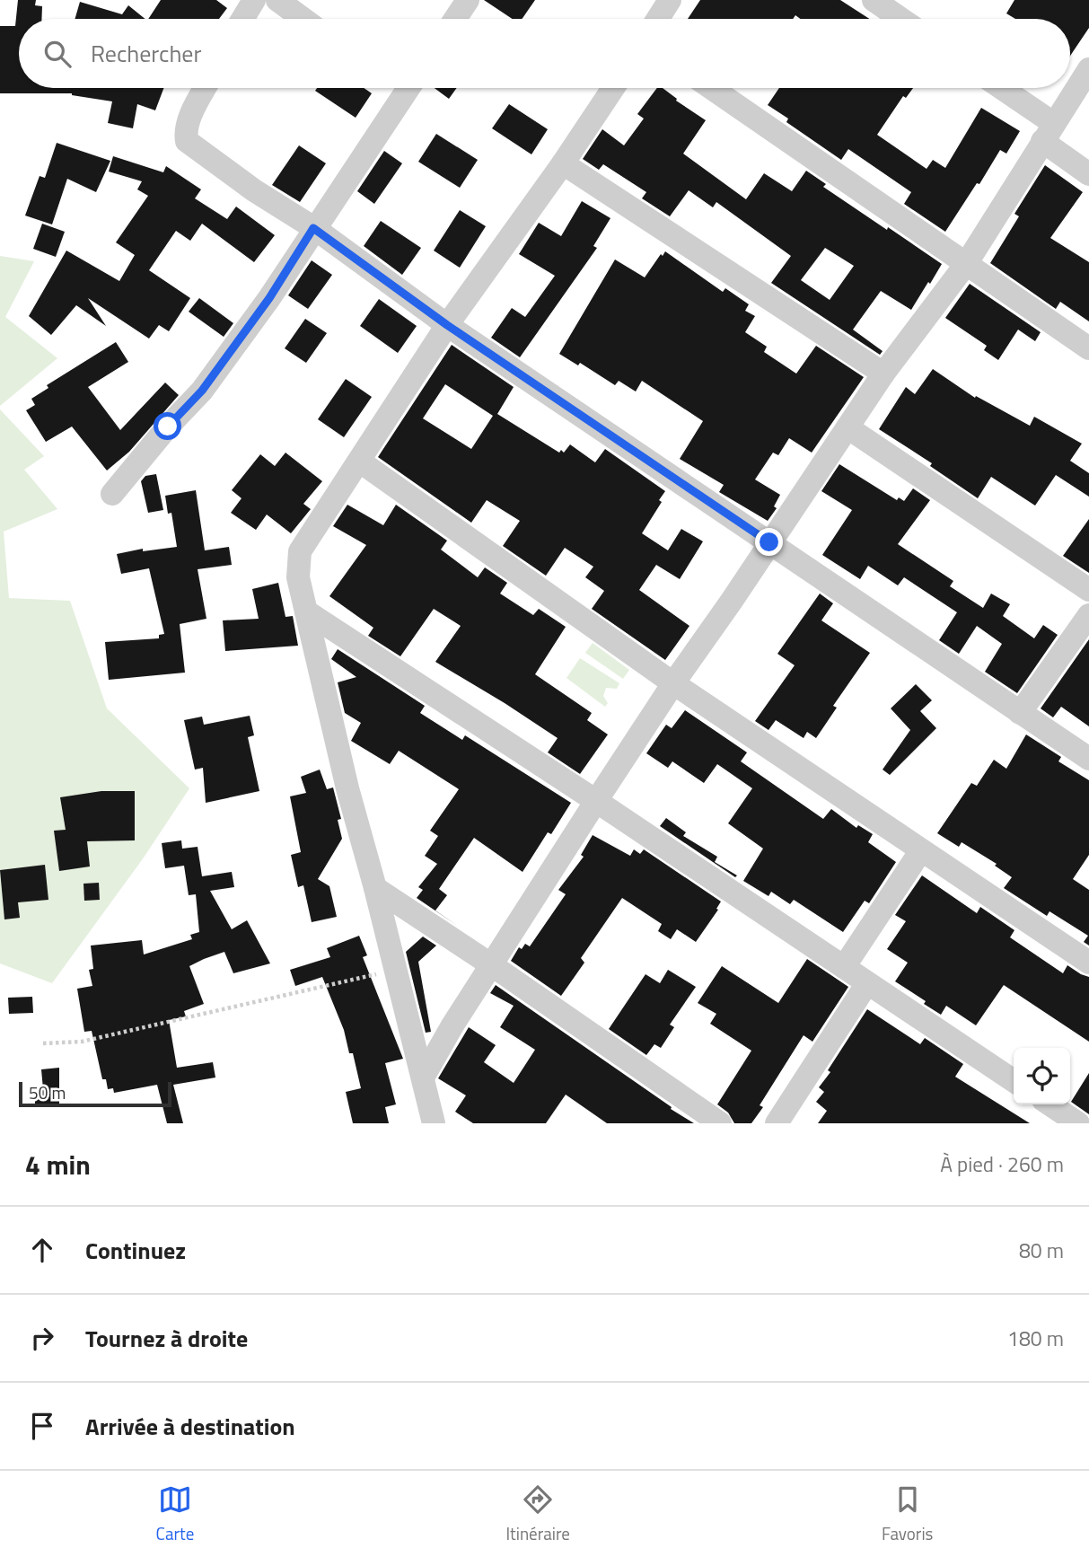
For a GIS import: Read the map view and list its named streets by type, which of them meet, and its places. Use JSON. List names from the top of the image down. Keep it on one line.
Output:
{"scale_bar":"50 m","page":{"search":"Rechercher","scale":"50 m","heading":["4 min","À pied · 260 m"],"list":[["Continuez","80 m"],["Tournez à droite","180 m"],"Arrivée à destination"],"nav":["Carte","Itinéraire","Favoris"]}}
